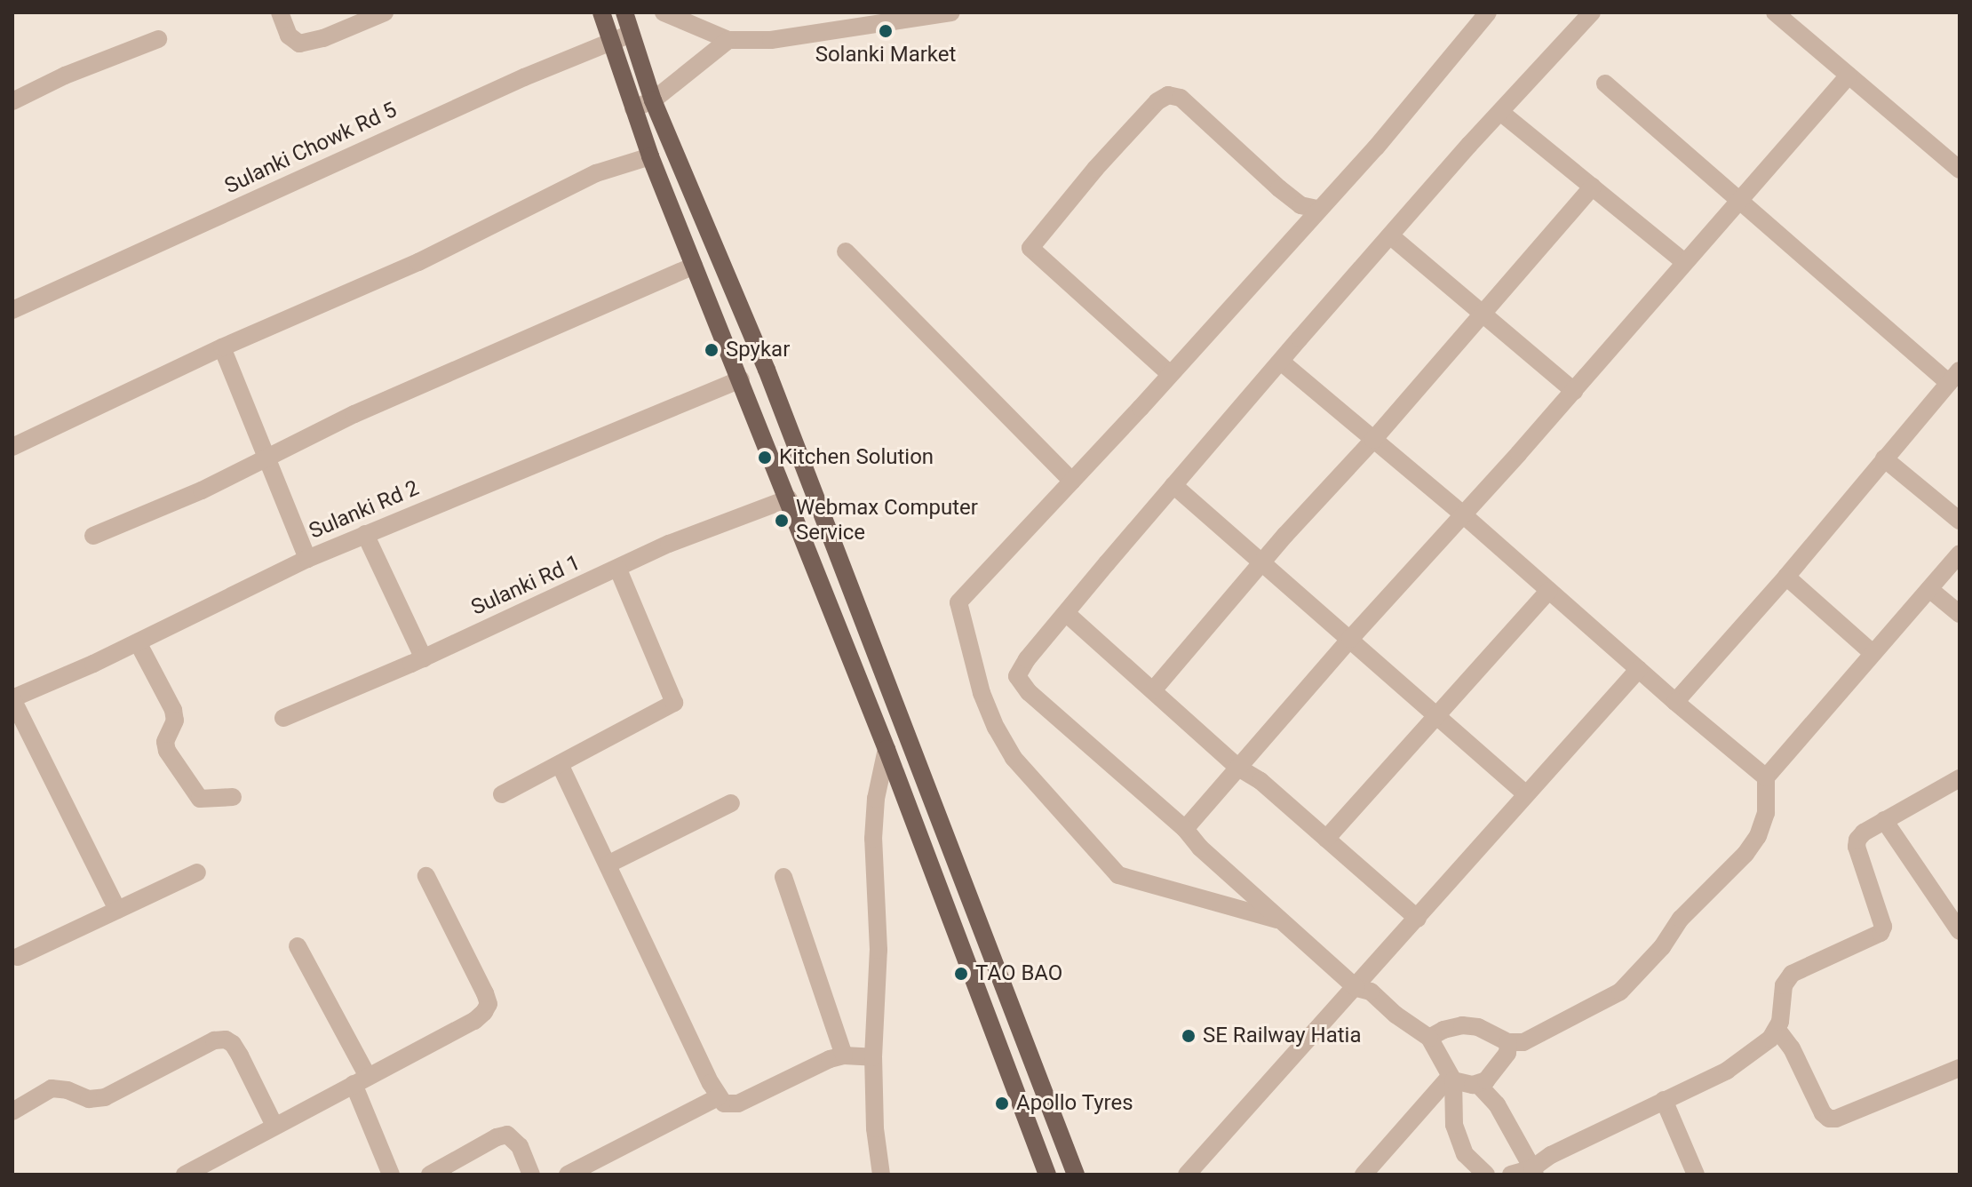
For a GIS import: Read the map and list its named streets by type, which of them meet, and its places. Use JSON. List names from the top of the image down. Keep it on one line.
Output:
{"streets":{"street":["Sulanki Chowk Rd 5","Sulanki Rd 2","Sulanki Rd 1"]},"places":["Solanki Market","Spykar","Kitchen Solution","Webmax Computer Service","TAO BAO","SE Railway Hatia","Apollo Tyres"]}
